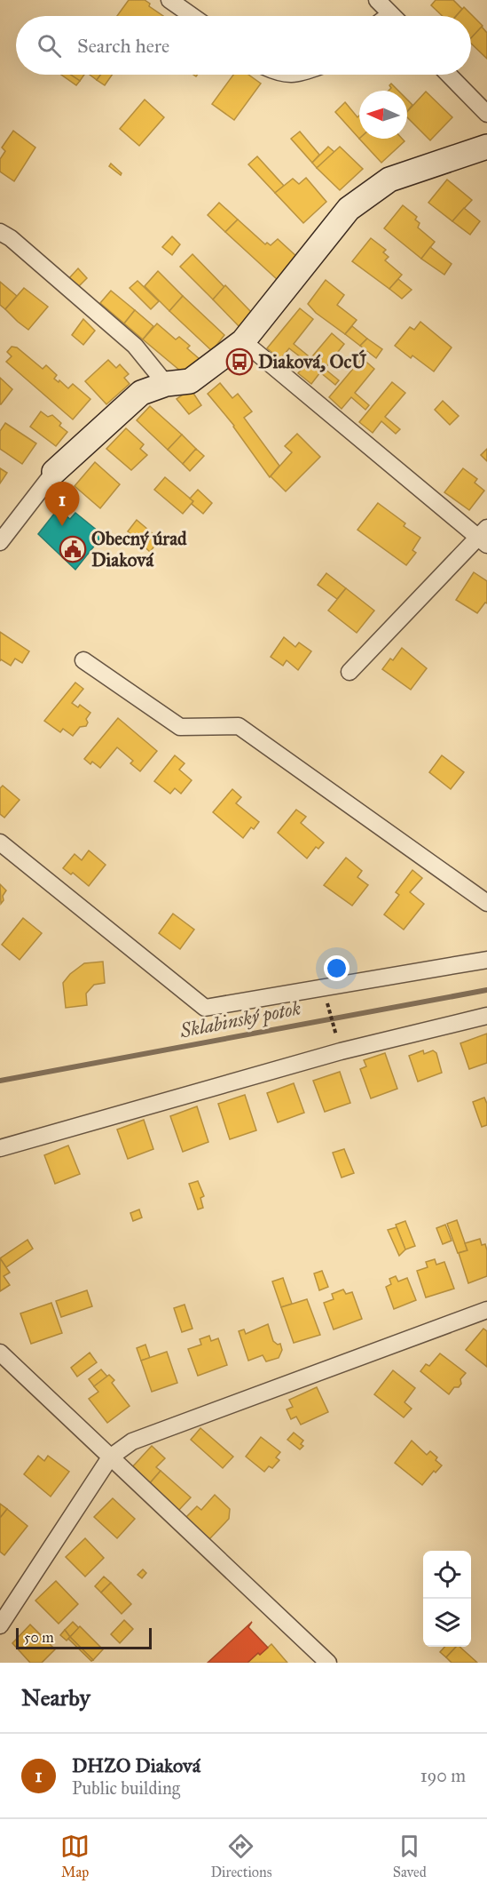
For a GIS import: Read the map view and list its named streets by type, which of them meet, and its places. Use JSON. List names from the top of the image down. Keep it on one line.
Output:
{"water":["Sklabinský potok"],"places":{"bus stop":["Diaková, OcÚ"],"public building":["Obecný úrad Diaková"]},"scale_bar":"50 m","north":"left","page":{"search":"Search here","pins":"1","scale":"50 m","heading":"Nearby","list":[{"mark":"1","name":"DHZO Diaková","note":"Public building","value":"190 m"}],"nav":["Map","Directions","Saved"]}}
